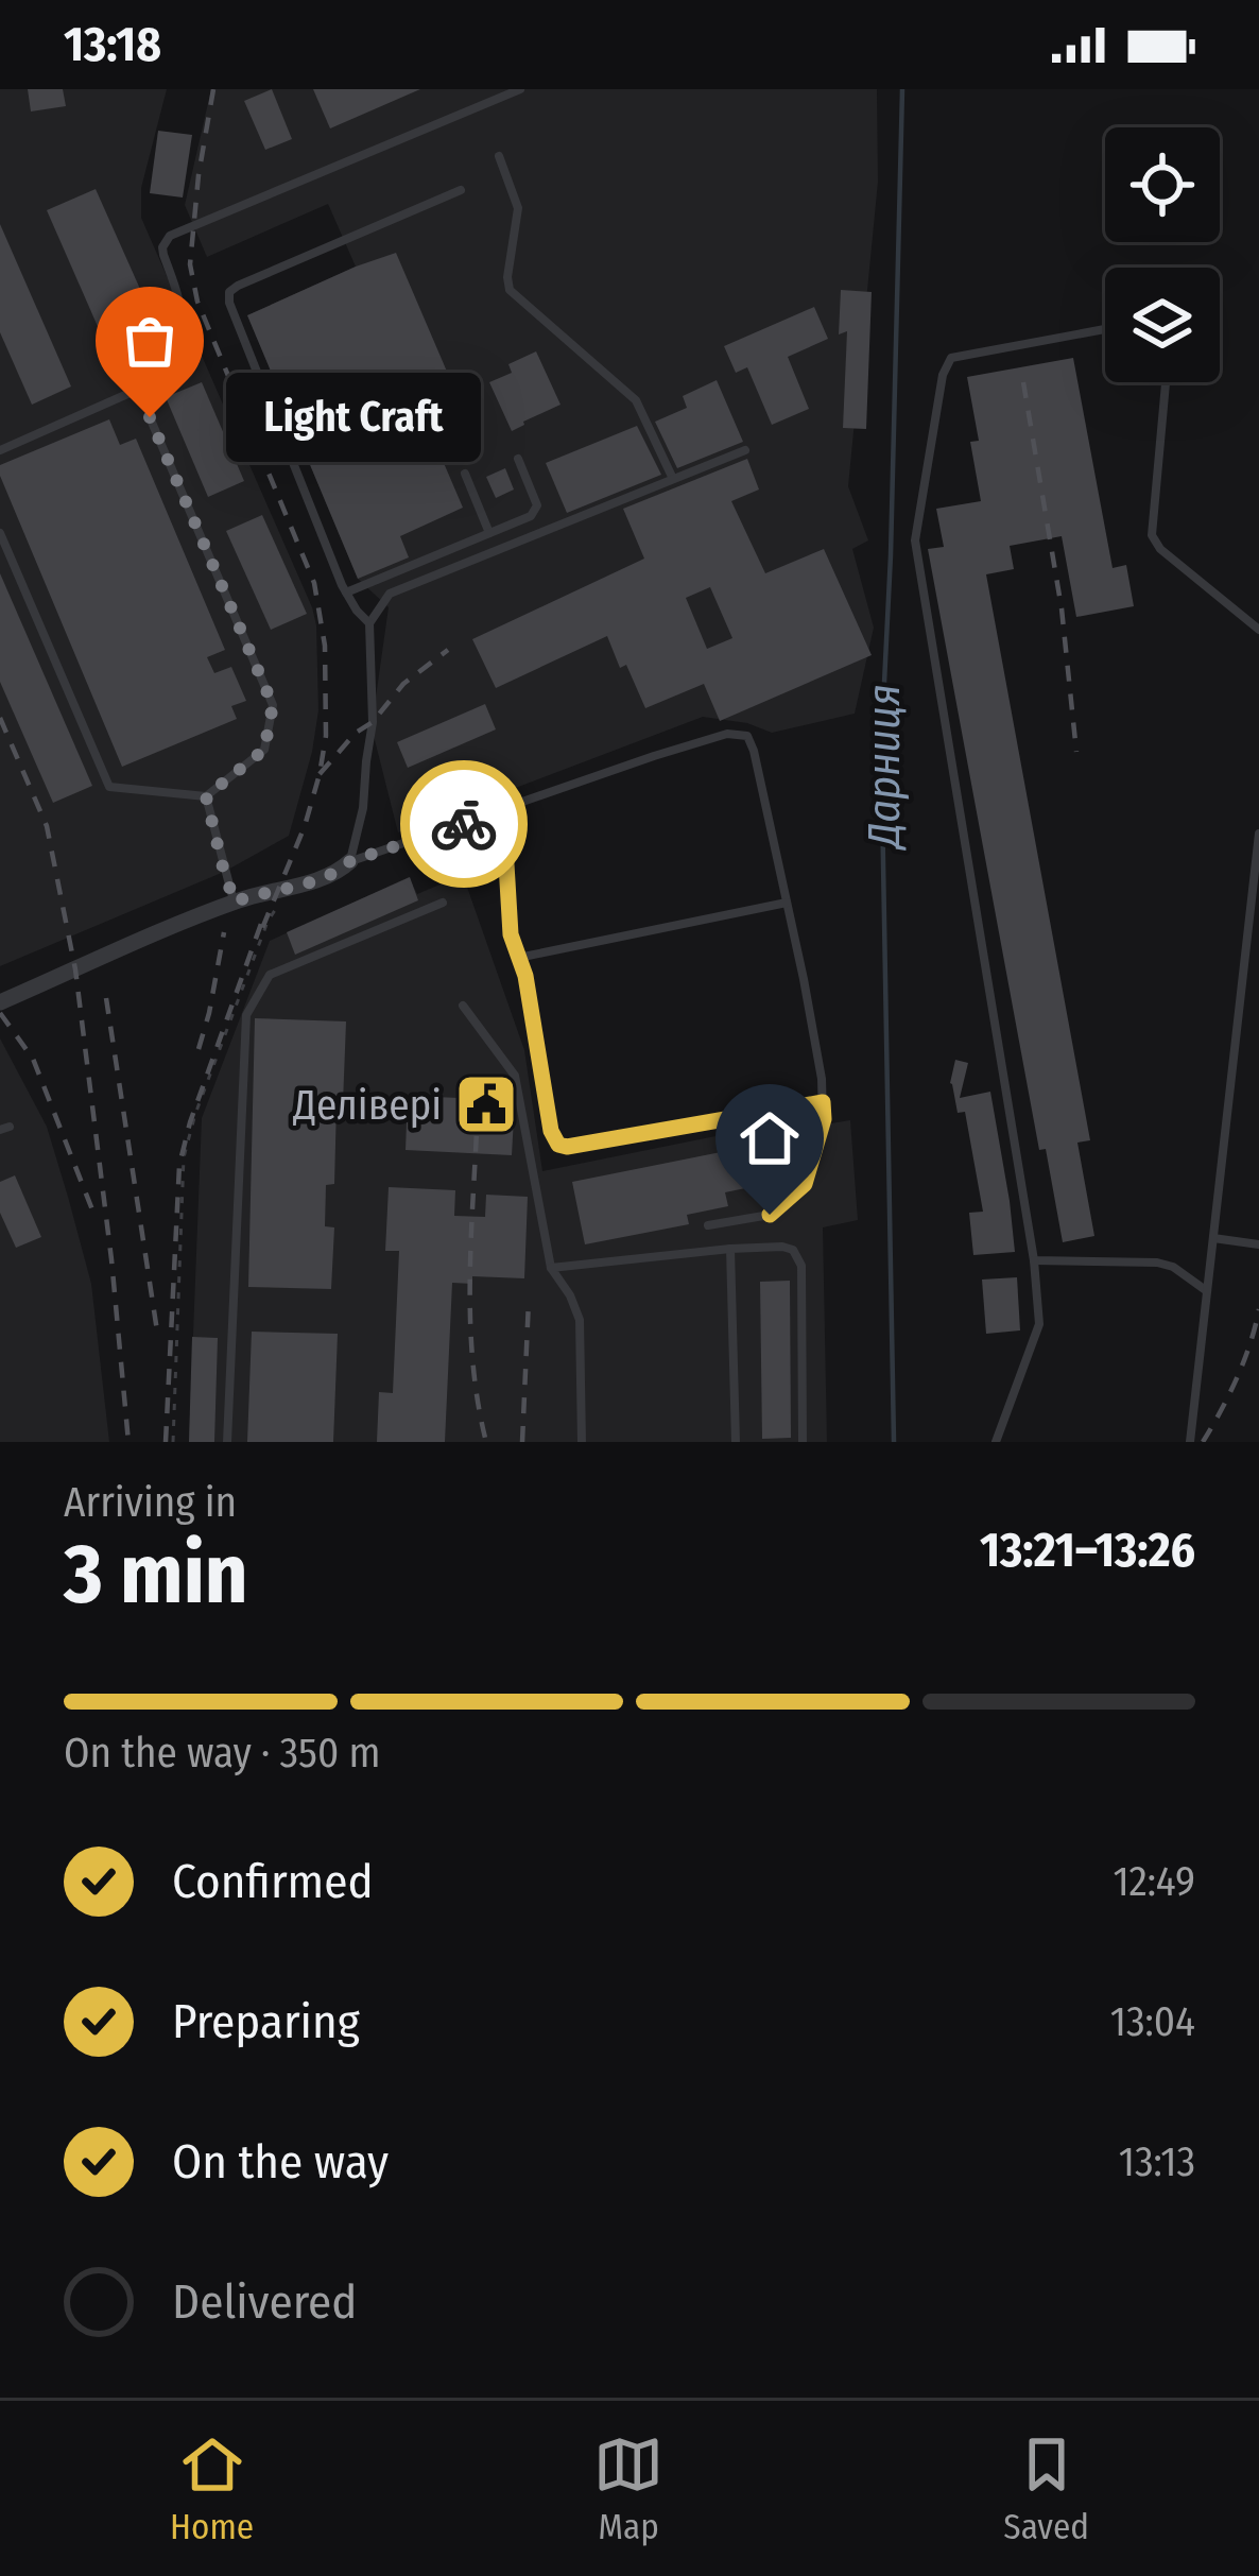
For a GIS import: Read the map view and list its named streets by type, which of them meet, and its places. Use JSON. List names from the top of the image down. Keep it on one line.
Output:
{"water":["Дарниця"],"places":{"other":["Light Craft"],"public building":["Делівері"]},"page":{"status":"13:18","bubble":"Light Craft","heading":["3 min","Arriving in","13:21–13:26"],"bar":"On the way · 350 m","list":[["Confirmed","12:49"],["Preparing","13:04"],["On the way","13:13"],"Delivered"],"tabs":["Home","Map","Saved"]}}
